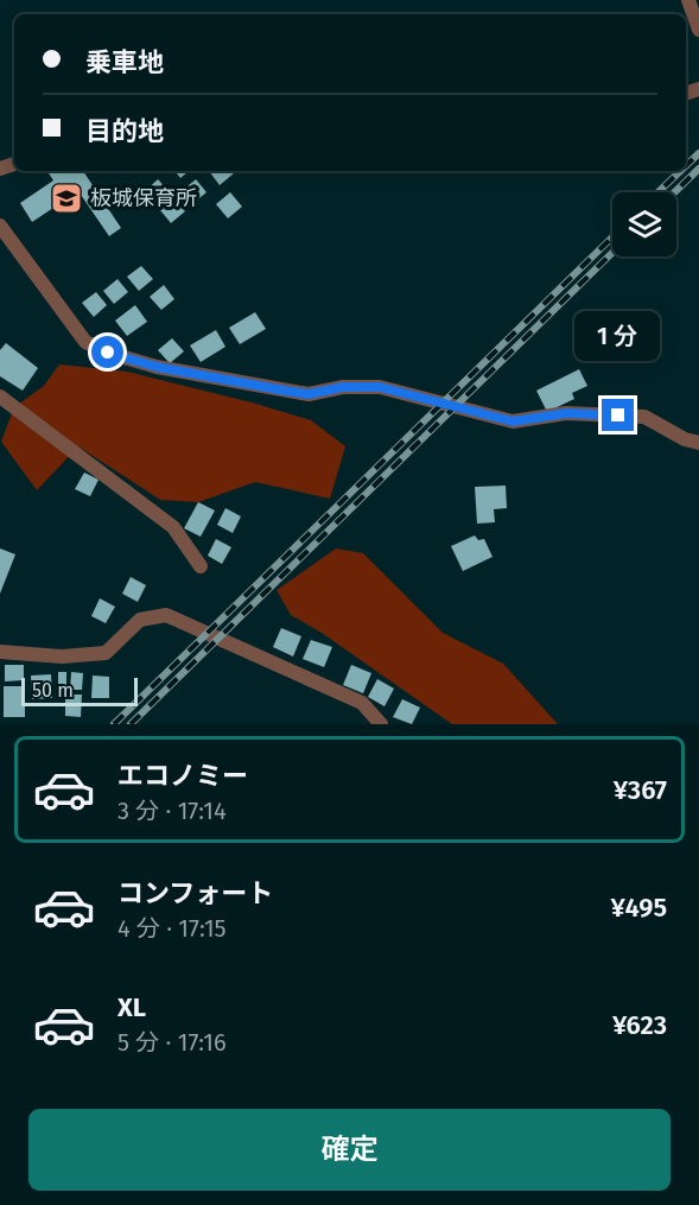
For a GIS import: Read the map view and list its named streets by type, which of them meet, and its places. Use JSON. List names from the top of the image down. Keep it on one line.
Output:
{"places":{"school or university":["板城保育所"]},"scale_bar":"50 m","page":{"banner":["乗車地","目的地"],"bubble":"1 分","scale":"50 m","list":[{"name":"エコノミー","note":"3 分 · 17:14","value":"¥367"},{"name":"コンフォート","note":"4 分 · 17:15","value":"¥495"},{"name":"XL","note":"5 分 · 17:16","value":"¥623"}],"buttons":"確定"}}
